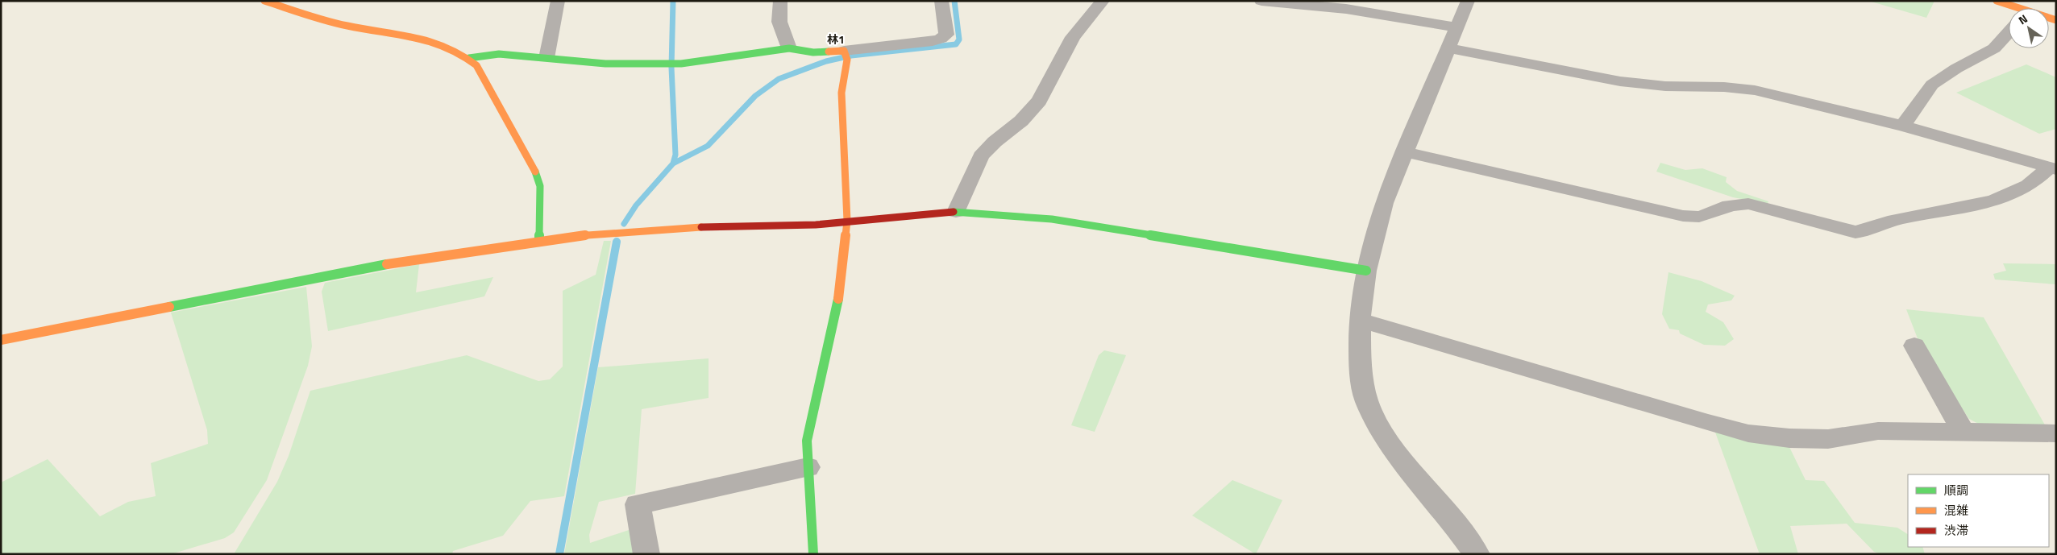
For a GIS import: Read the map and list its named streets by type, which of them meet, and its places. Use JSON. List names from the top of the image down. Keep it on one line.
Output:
{"districts":["林1"],"legend":["順調","混雑","渋滞"],"north":"top left"}
